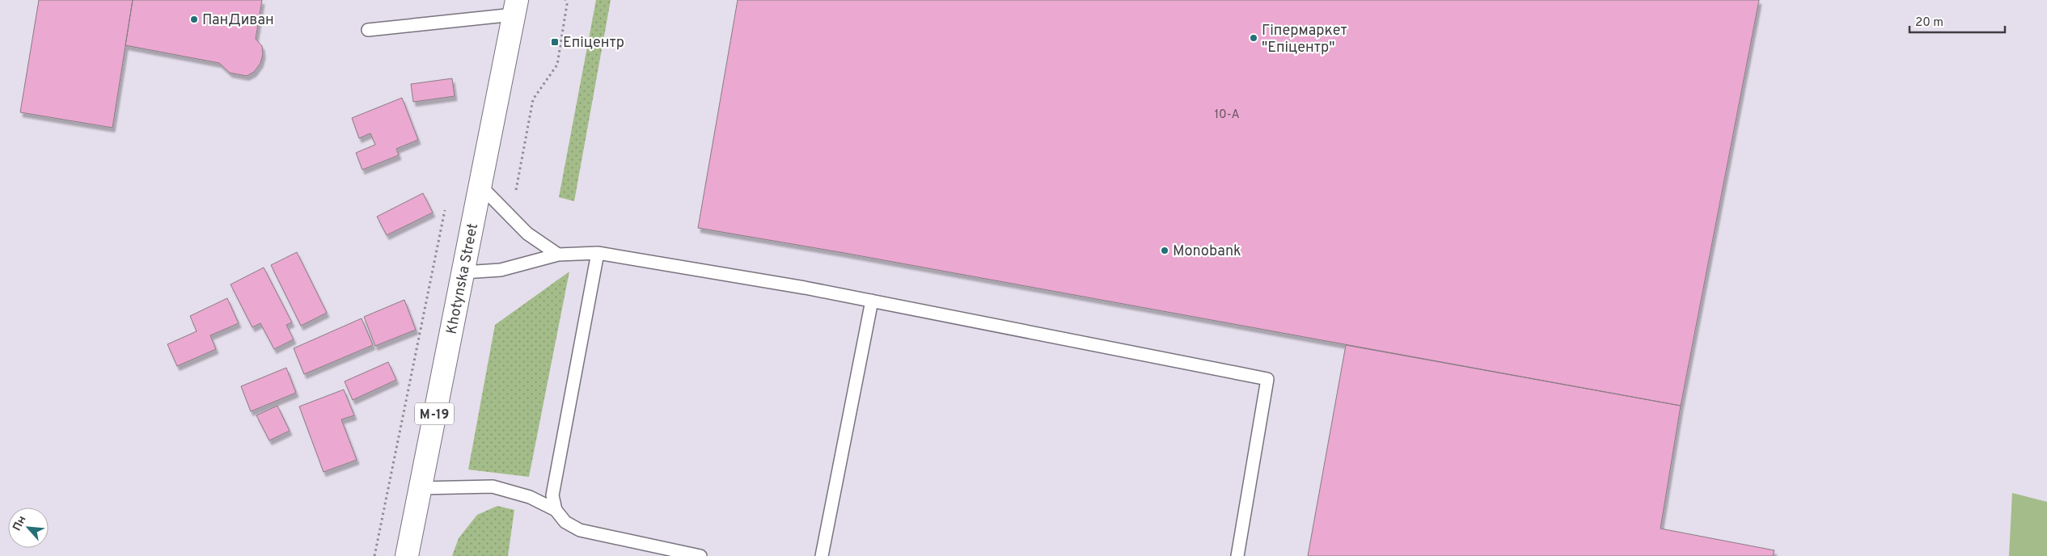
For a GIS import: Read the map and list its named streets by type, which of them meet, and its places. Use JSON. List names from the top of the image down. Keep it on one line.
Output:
{"streets":{"highway":["Khotynska Street","М-19"]},"places":{"other":["ПанДиван","Гіпермаркет \"Епіцентр\"","Monobank"],"transit":["Епіцентр"]},"house_numbers":["10-А"],"scale_bar":"20 m","north":"top left"}
